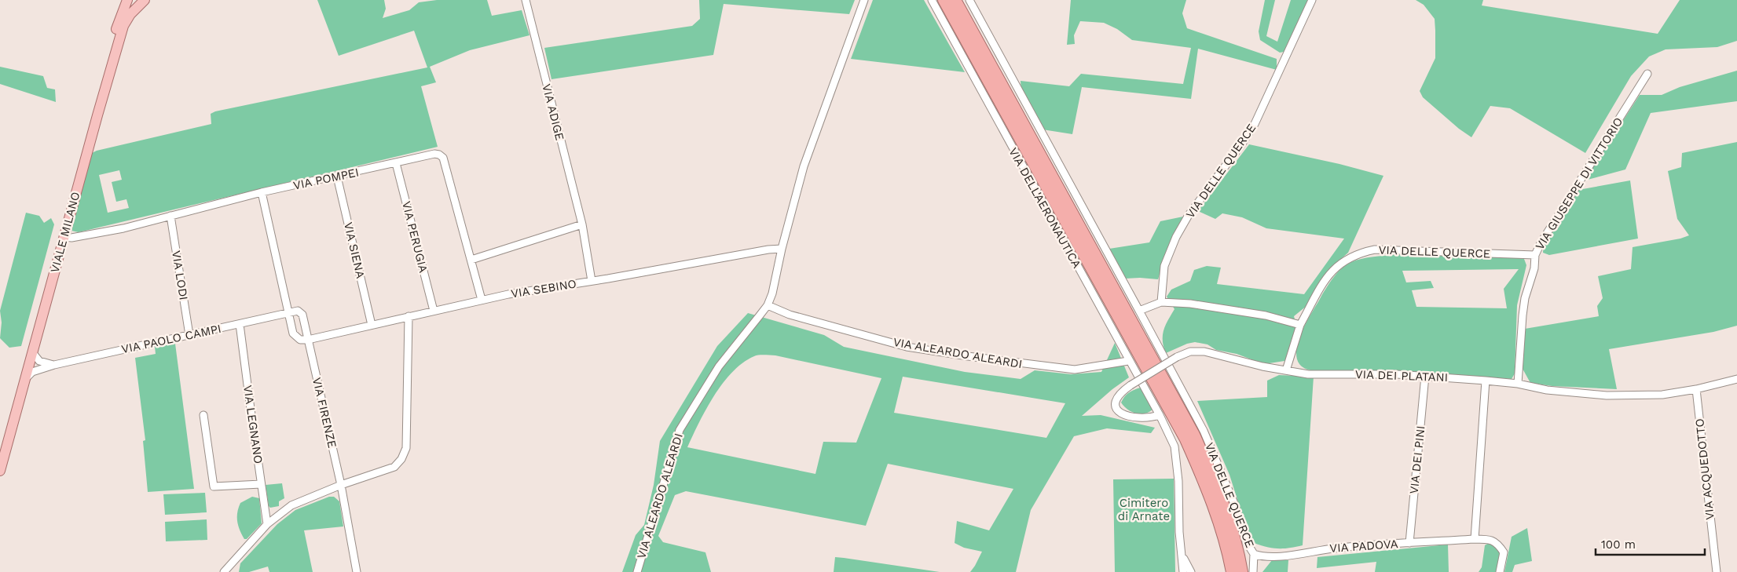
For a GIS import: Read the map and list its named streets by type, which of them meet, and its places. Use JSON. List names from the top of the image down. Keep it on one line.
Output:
{"streets":{"main road":["VIALE MILANO"],"street":["VIA ADIGE","VIA DELLE QUERCE","VIA POMPEI","VIA GIUSEPPE DI VITTORIO","VIA DELL'AERONAUTICA","VIA PERUGIA","VIA SIENA","VIA LODI","VIA SEBINO","VIA PAOLO CAMPI","VIA ALEARDO ALEARDI","VIA DEI PLATANI","VIA FIRENZE","VIA LEGNANO","VIA DEI PINI","VIA ACQUEDOTTO","VIA PADOVA"]},"crossings":[["VIA ADIGE","VIA SEBINO"],["VIA DELLE QUERCE","VIA GIUSEPPE DI VITTORIO"],["VIA DELLE QUERCE","VIA PADOVA"],["VIA POMPEI","VIALE MILANO"],["VIA POMPEI","VIA PERUGIA"],["VIA POMPEI","VIA SIENA"],["VIA POMPEI","VIA LODI"],["VIA POMPEI","VIA SEBINO"],["VIA GIUSEPPE DI VITTORIO","VIA DEI PLATANI"],["VIA DELL'AERONAUTICA","VIA ALEARDO ALEARDI"],["VIA DELL'AERONAUTICA","VIA DEI PLATANI"],["VIALE MILANO","VIA PAOLO CAMPI"],["VIA PERUGIA","VIA SEBINO"],["VIA SIENA","VIA SEBINO"],["VIA LODI","VIA PAOLO CAMPI"],["VIA SEBINO","VIA ALEARDO ALEARDI"],["VIA SEBINO","VIA FIRENZE"],["VIA PAOLO CAMPI","VIA FIRENZE"],["VIA PAOLO CAMPI","VIA LEGNANO"],["VIA DEI PLATANI","VIA DEI PINI"],["VIA DEI PINI","VIA PADOVA"]],"parks":["Cimitero di Arnate"],"scale_bar":"100 m"}
